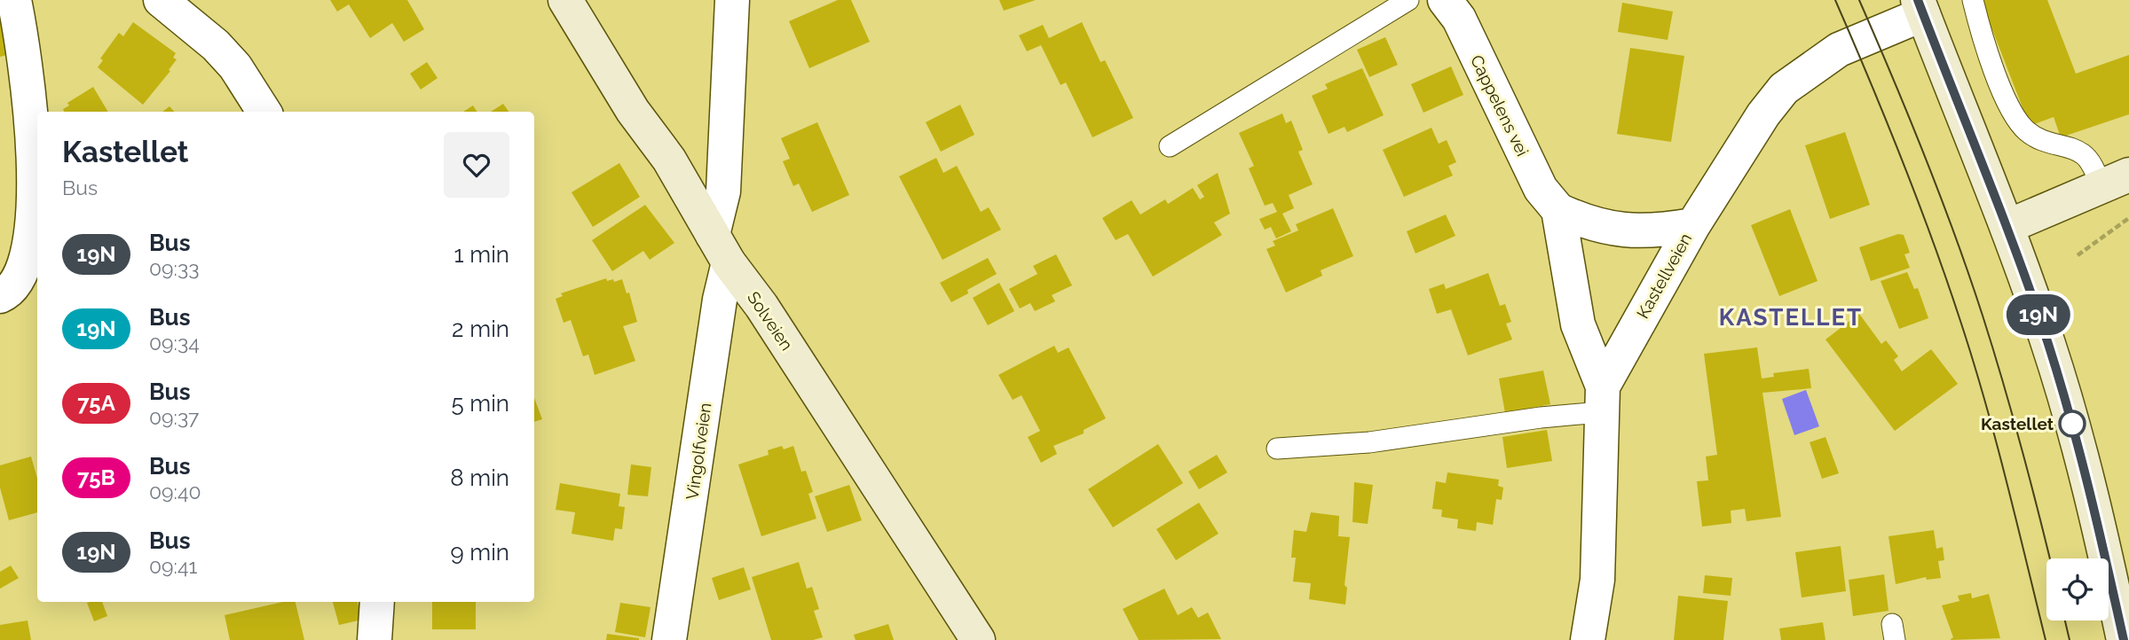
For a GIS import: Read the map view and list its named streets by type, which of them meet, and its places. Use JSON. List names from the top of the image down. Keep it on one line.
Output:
{"streets":{"main road":["Solveien"],"street":["Cappelens vei","Kastellveien","Vingolfveien"]},"crossings":[["Cappelens vei","Kastellveien"],["Solveien","Vingolfveien"]],"districts":["KASTELLET"],"places":["Kastellet"],"lines":["bus line 19N"],"page":{"on_map":"19N","heading":["Kastellet","Bus"],"list":[{"mark":"19N","name":"Bus","note":"09:33","value":"1 min"},{"mark":"19N","name":"Bus","note":"09:34","value":"2 min"},{"mark":"75A","name":"Bus","note":"09:37","value":"5 min"},{"mark":"75B","name":"Bus","note":"09:40","value":"8 min"},{"mark":"19N","name":"Bus","note":"09:41","value":"9 min"}]}}
